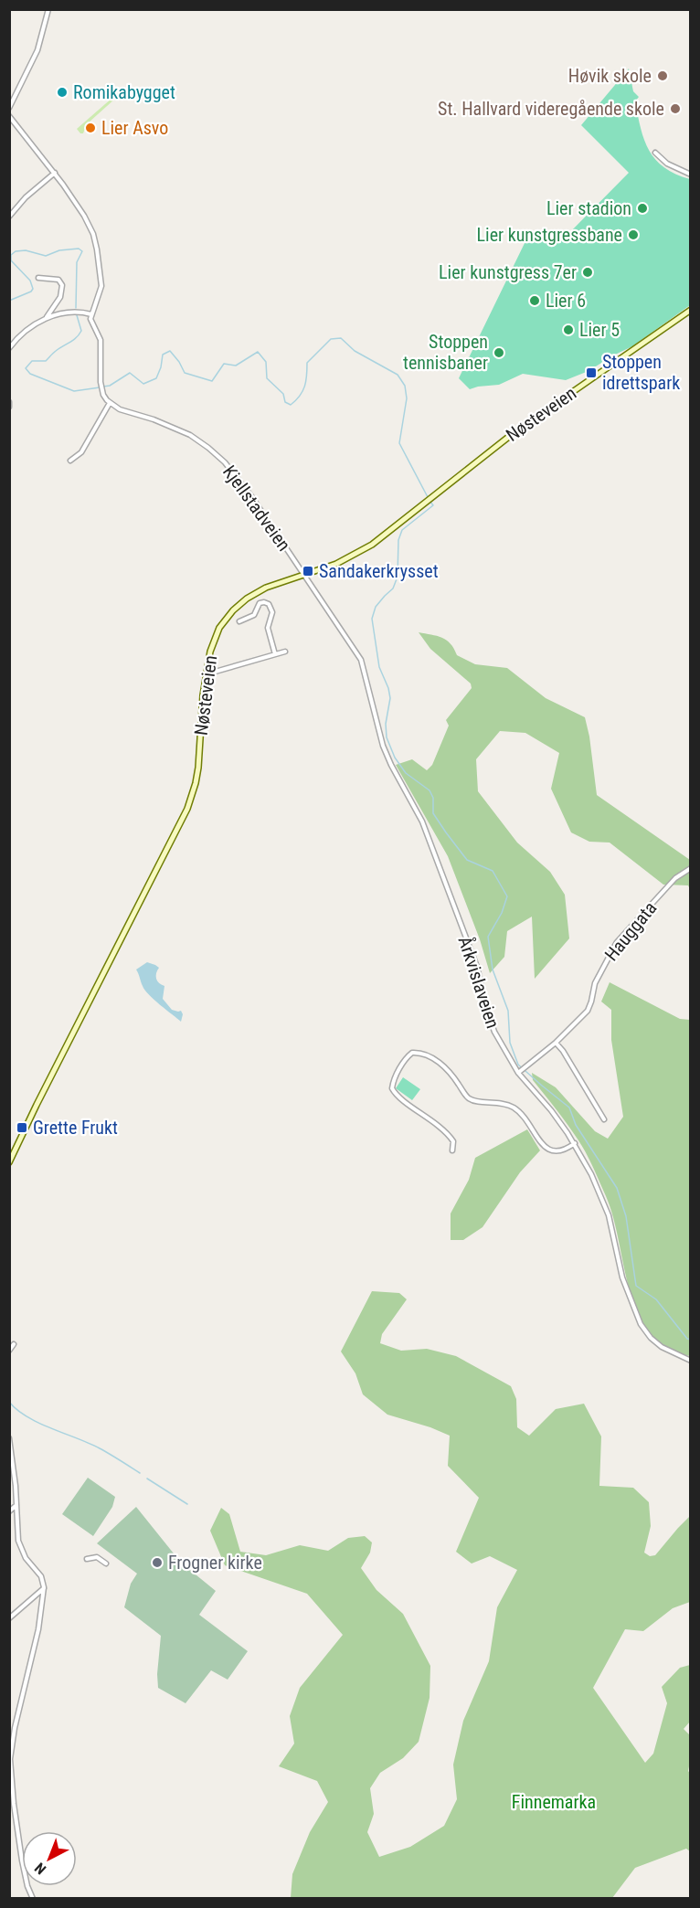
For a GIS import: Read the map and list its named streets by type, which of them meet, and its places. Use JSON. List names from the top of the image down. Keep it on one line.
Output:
{"streets":{"main road":["Nøsteveien"],"street":["Kjellstadveien","Hauggata","Årkvislaveien"]},"crossings":[["Nøsteveien","Kjellstadveien"],["Nøsteveien","Årkvislaveien"],["Kjellstadveien","Årkvislaveien"],["Hauggata","Årkvislaveien"]],"parks":["Finnemarka"],"places":{"other":["Høvik skole","Romikabygget","St. Hallvard videregående skole","Lier Asvo","Lier stadion","Lier kunstgressbane","Lier kunstgress 7er","Lier 6","Lier 5","Stoppen tennisbaner","Frogner kirke"],"transit":["Stoppen idrettspark","Sandakerkrysset","Grette Frukt"]},"north":"bottom left"}
